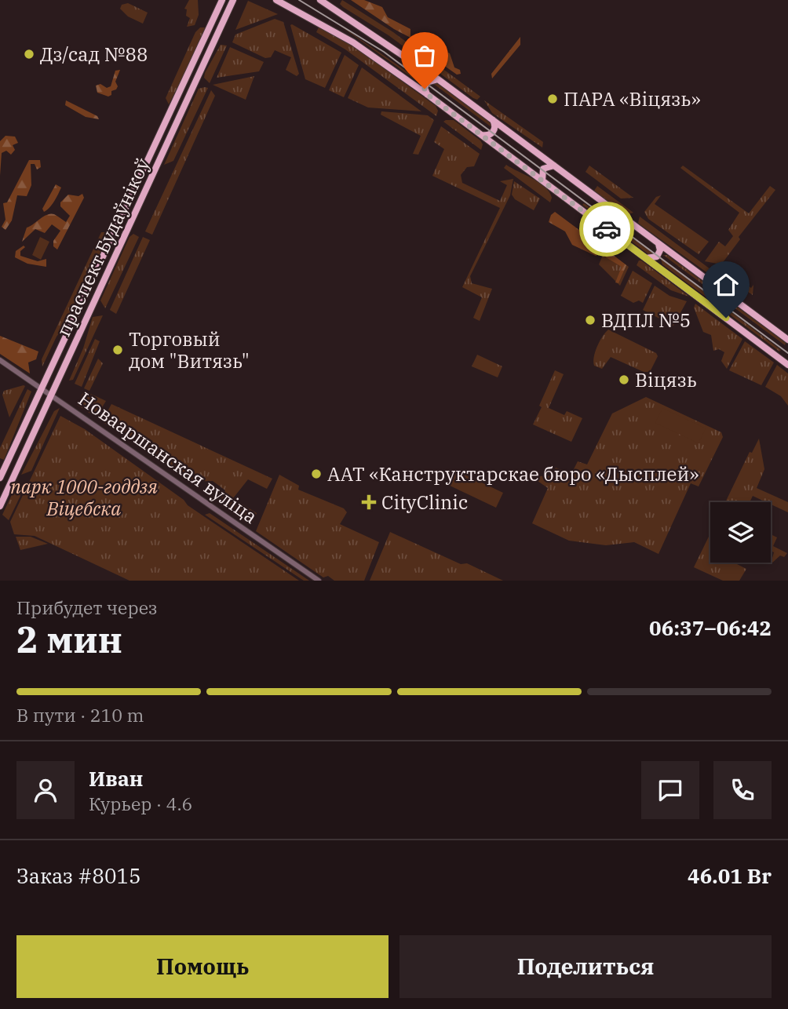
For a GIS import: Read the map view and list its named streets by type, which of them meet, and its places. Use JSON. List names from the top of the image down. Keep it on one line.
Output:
{"streets":{"main road":["праспект Будаўнікоў"],"street":["Новааршанская вуліца"]},"crossings":[["праспект Будаўнікоў","Новааршанская вуліца"]],"parks":["парк 1000-годдзя Віцебска"],"places":{"other":["Дз/сад №88","ПАРА «Віцязь»","ВДПЛ №5","Торговый дом \"Витязь\"","Віцязь","ААТ «Канструктарскае бюро «Дысплей»"],"health":["CityClinic"]},"page":{"heading":["2 мин","Прибудет через","06:37–06:42"],"panel":["Иван","Курьер · 4.6","Заказ #8015","46.01 Br"],"bar":"В пути · 210 m","buttons":["Помощь","Поделиться"]}}
